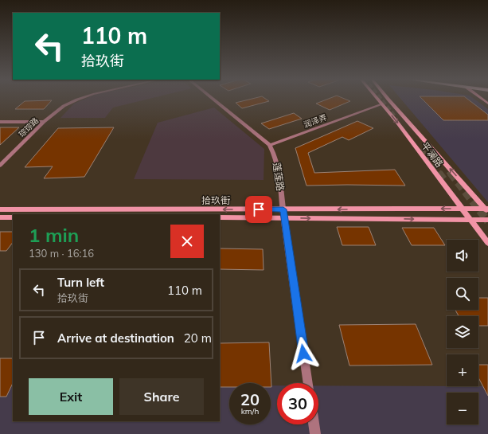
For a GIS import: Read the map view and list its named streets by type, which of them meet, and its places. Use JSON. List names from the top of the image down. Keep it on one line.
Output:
{"streets":{"main road":["平澜路","拾玖街"],"street":["润泽弄","琮琮路","莲莲路"]},"crossings":[["润泽弄","平澜路"],["润泽弄","莲莲路"],["平澜路","拾玖街"],["莲莲路","拾玖街"]],"page":{"turn":["110 m","拾玖街"],"heading":["1 min","130 m · 16:16"],"map_buttons":["+","−"],"list":[{"name":"Turn left","note":"拾玖街","value":"110 m"},{"name":"Arrive at destination","value":"20 m"}],"buttons":["Exit","Share"],"speed":"20 km/h","limit":"30"}}
